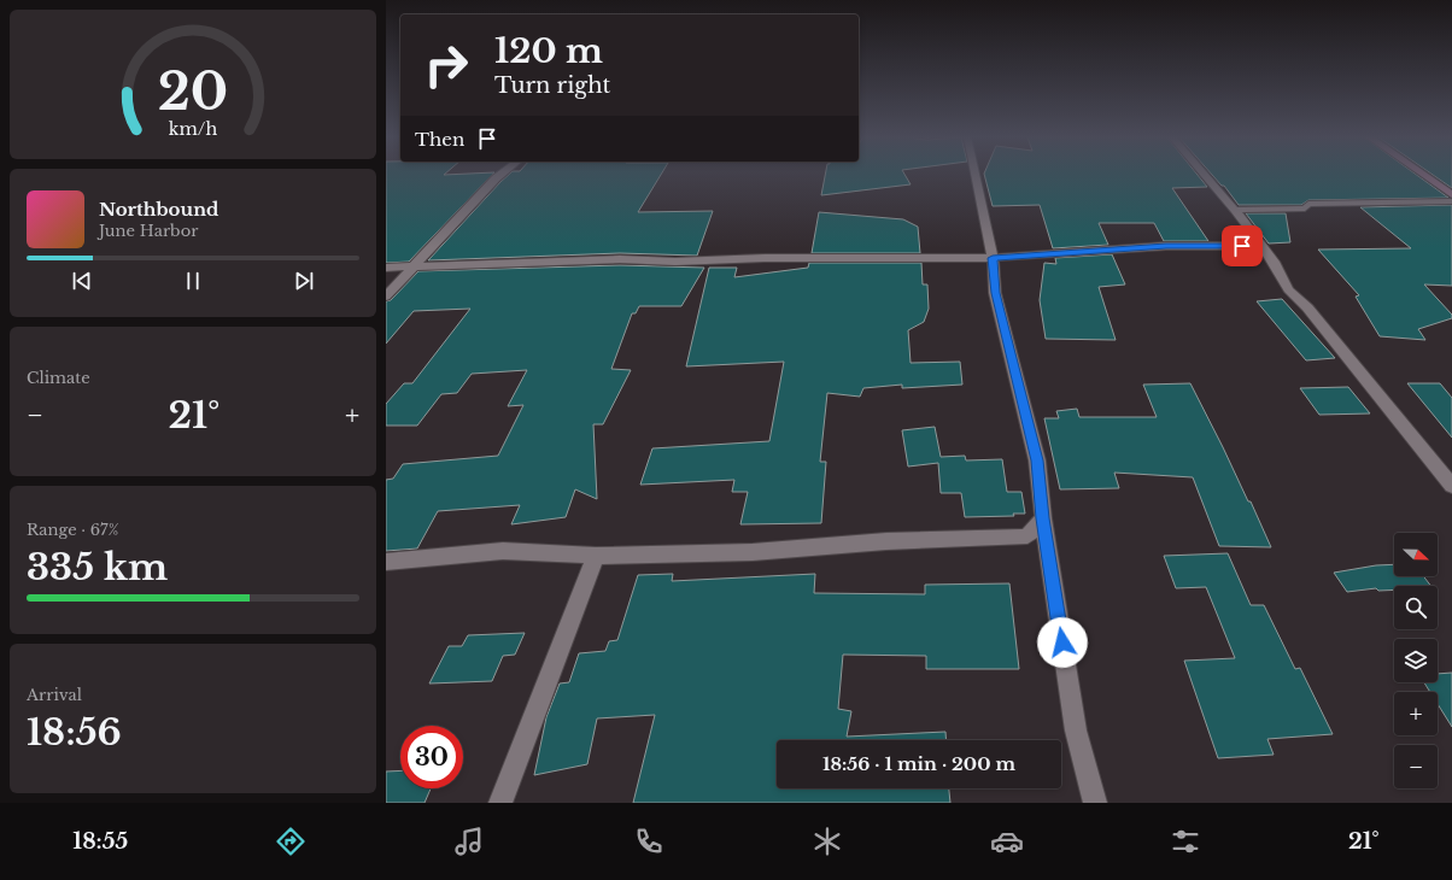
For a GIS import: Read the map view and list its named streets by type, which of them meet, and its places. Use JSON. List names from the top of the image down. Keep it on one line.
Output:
{"north":"right","page":{"turn":["120 m","Turn right"],"then":"Then","song":["Northbound","June Harbor"],"tile":["Climate",["Range · 67%","335 km"],["Arrival","18:56"]],"heat":["−","21°","+"],"map_buttons":["+","−"],"limit":"30","trip":"18:56 · 1 min · 200 m","tabs":["18:55","21°"],"gauge":["20","km/h"]}}
